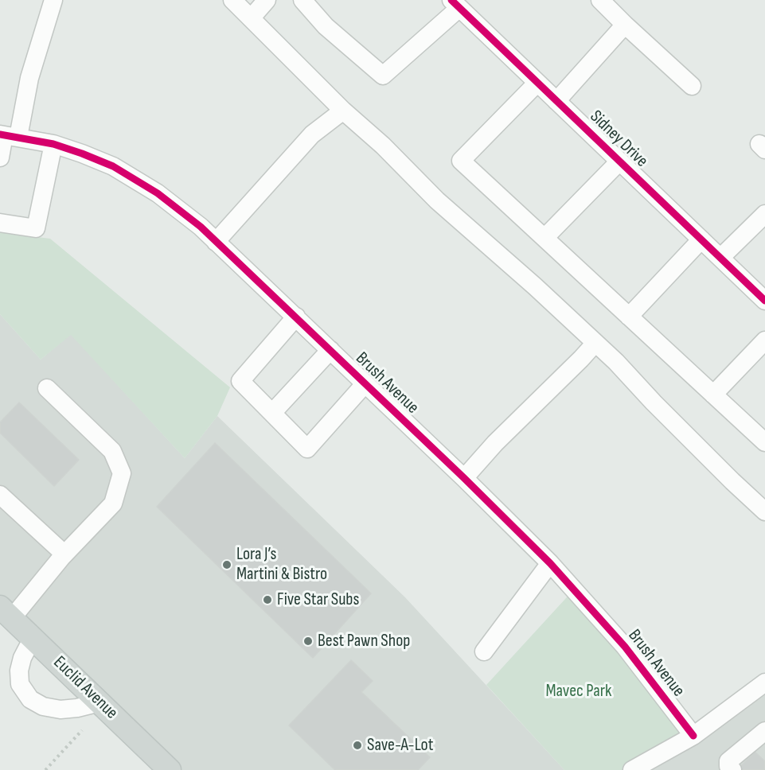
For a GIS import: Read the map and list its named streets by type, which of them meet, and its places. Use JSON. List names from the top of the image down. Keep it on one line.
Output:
{"streets":{"main road":["Euclid Avenue"],"street":["Sidney Drive","Brush Avenue"]},"parks":["Mavec Park"],"places":["Lora J’s Martini & Bistro","Five Star Subs","Best Pawn Shop","Save-A-Lot"]}
